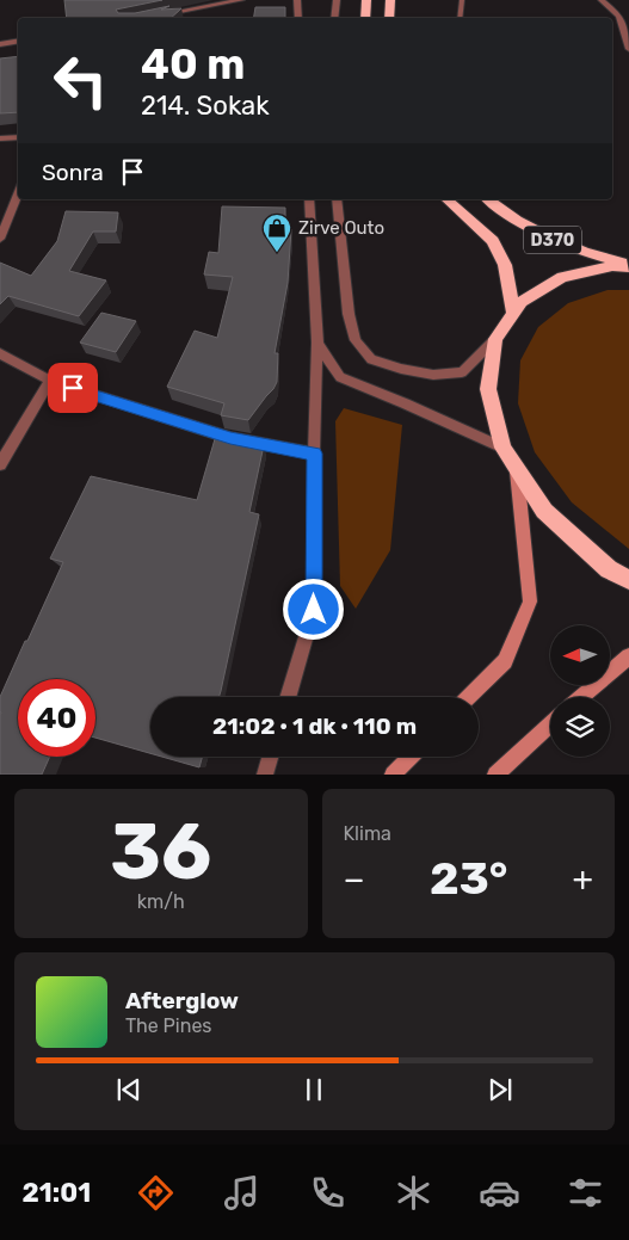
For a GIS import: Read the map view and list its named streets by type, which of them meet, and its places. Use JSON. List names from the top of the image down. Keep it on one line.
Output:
{"streets":{"highway":["D370"]},"places":{"shop":["Zirve Outo"]},"north":"left","page":{"turn":["40 m","214. Sokak"],"then":"Sonra","limit":"40","trip":"21:02 · 1 dk · 110 m","tile":[["36","km/h"],"Klima"],"heat":["−","23°","+"],"song":["Afterglow","The Pines"],"tabs":"21:01"}}
